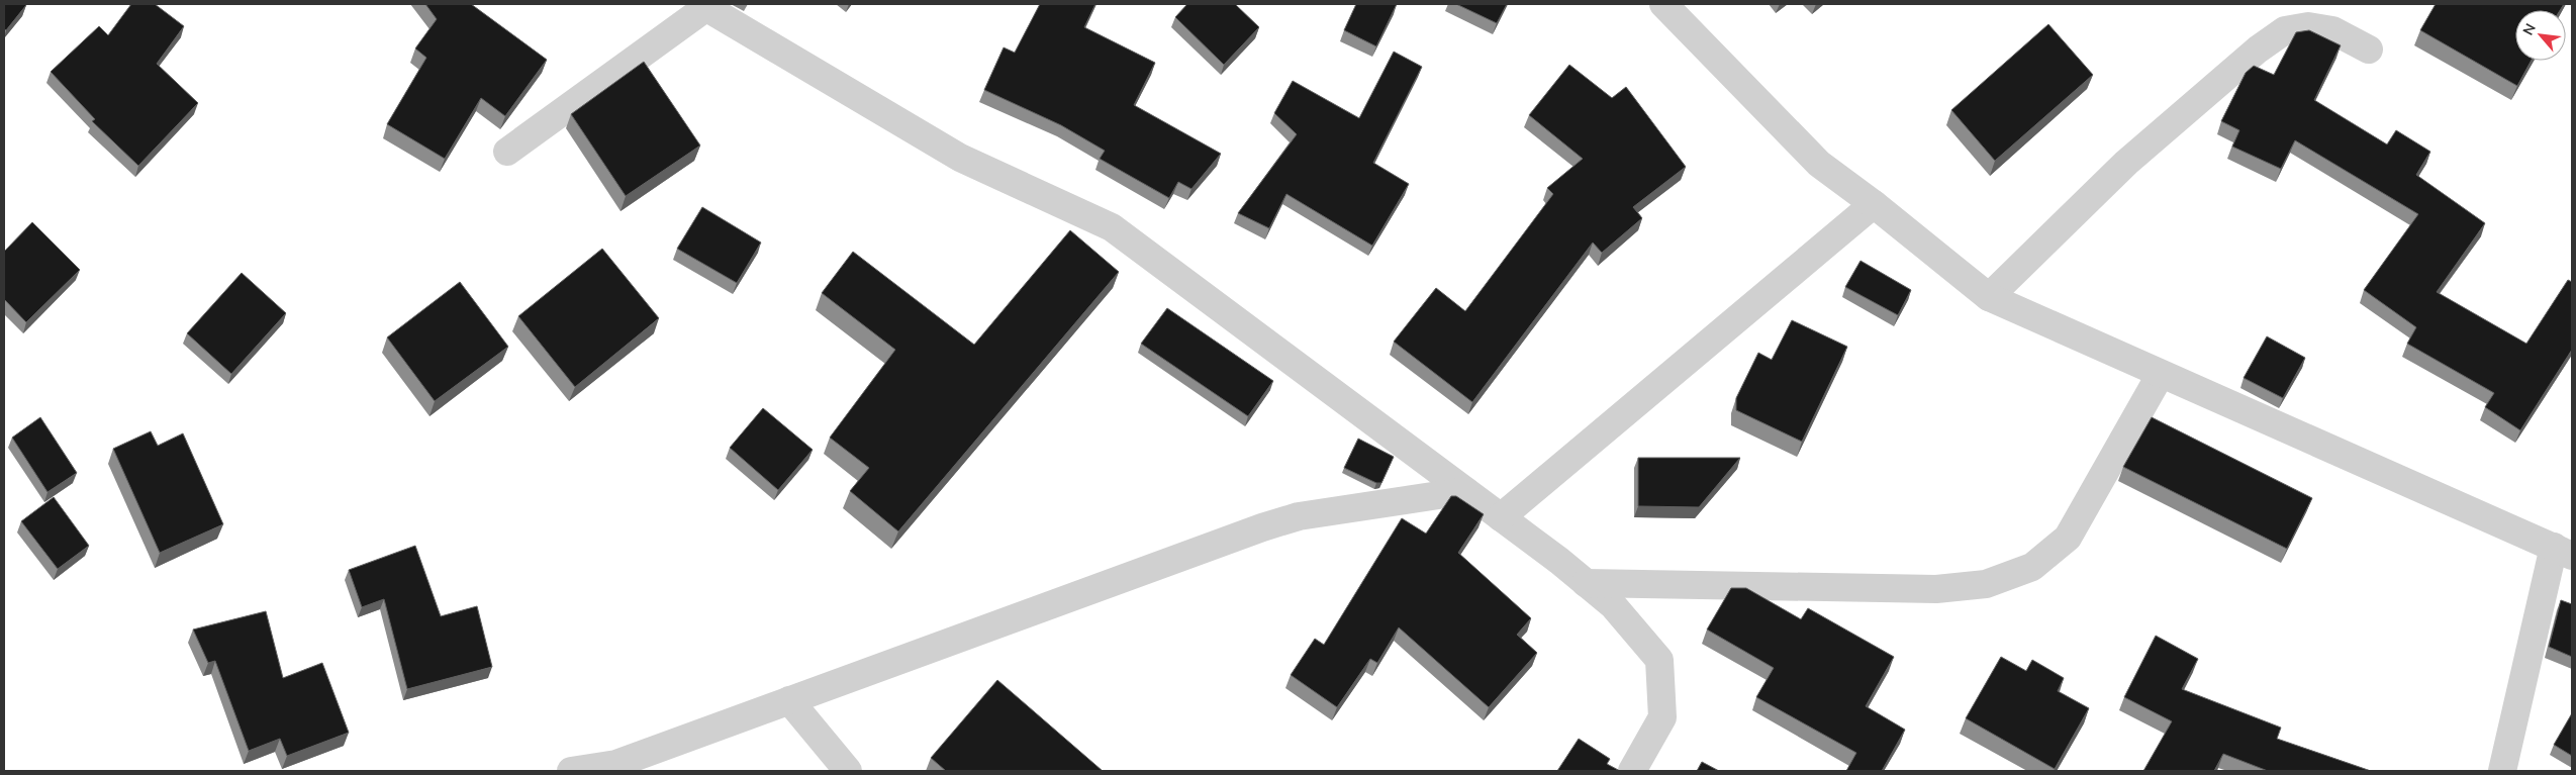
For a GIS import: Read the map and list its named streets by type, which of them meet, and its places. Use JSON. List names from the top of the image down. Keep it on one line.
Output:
{"north":"top left"}
